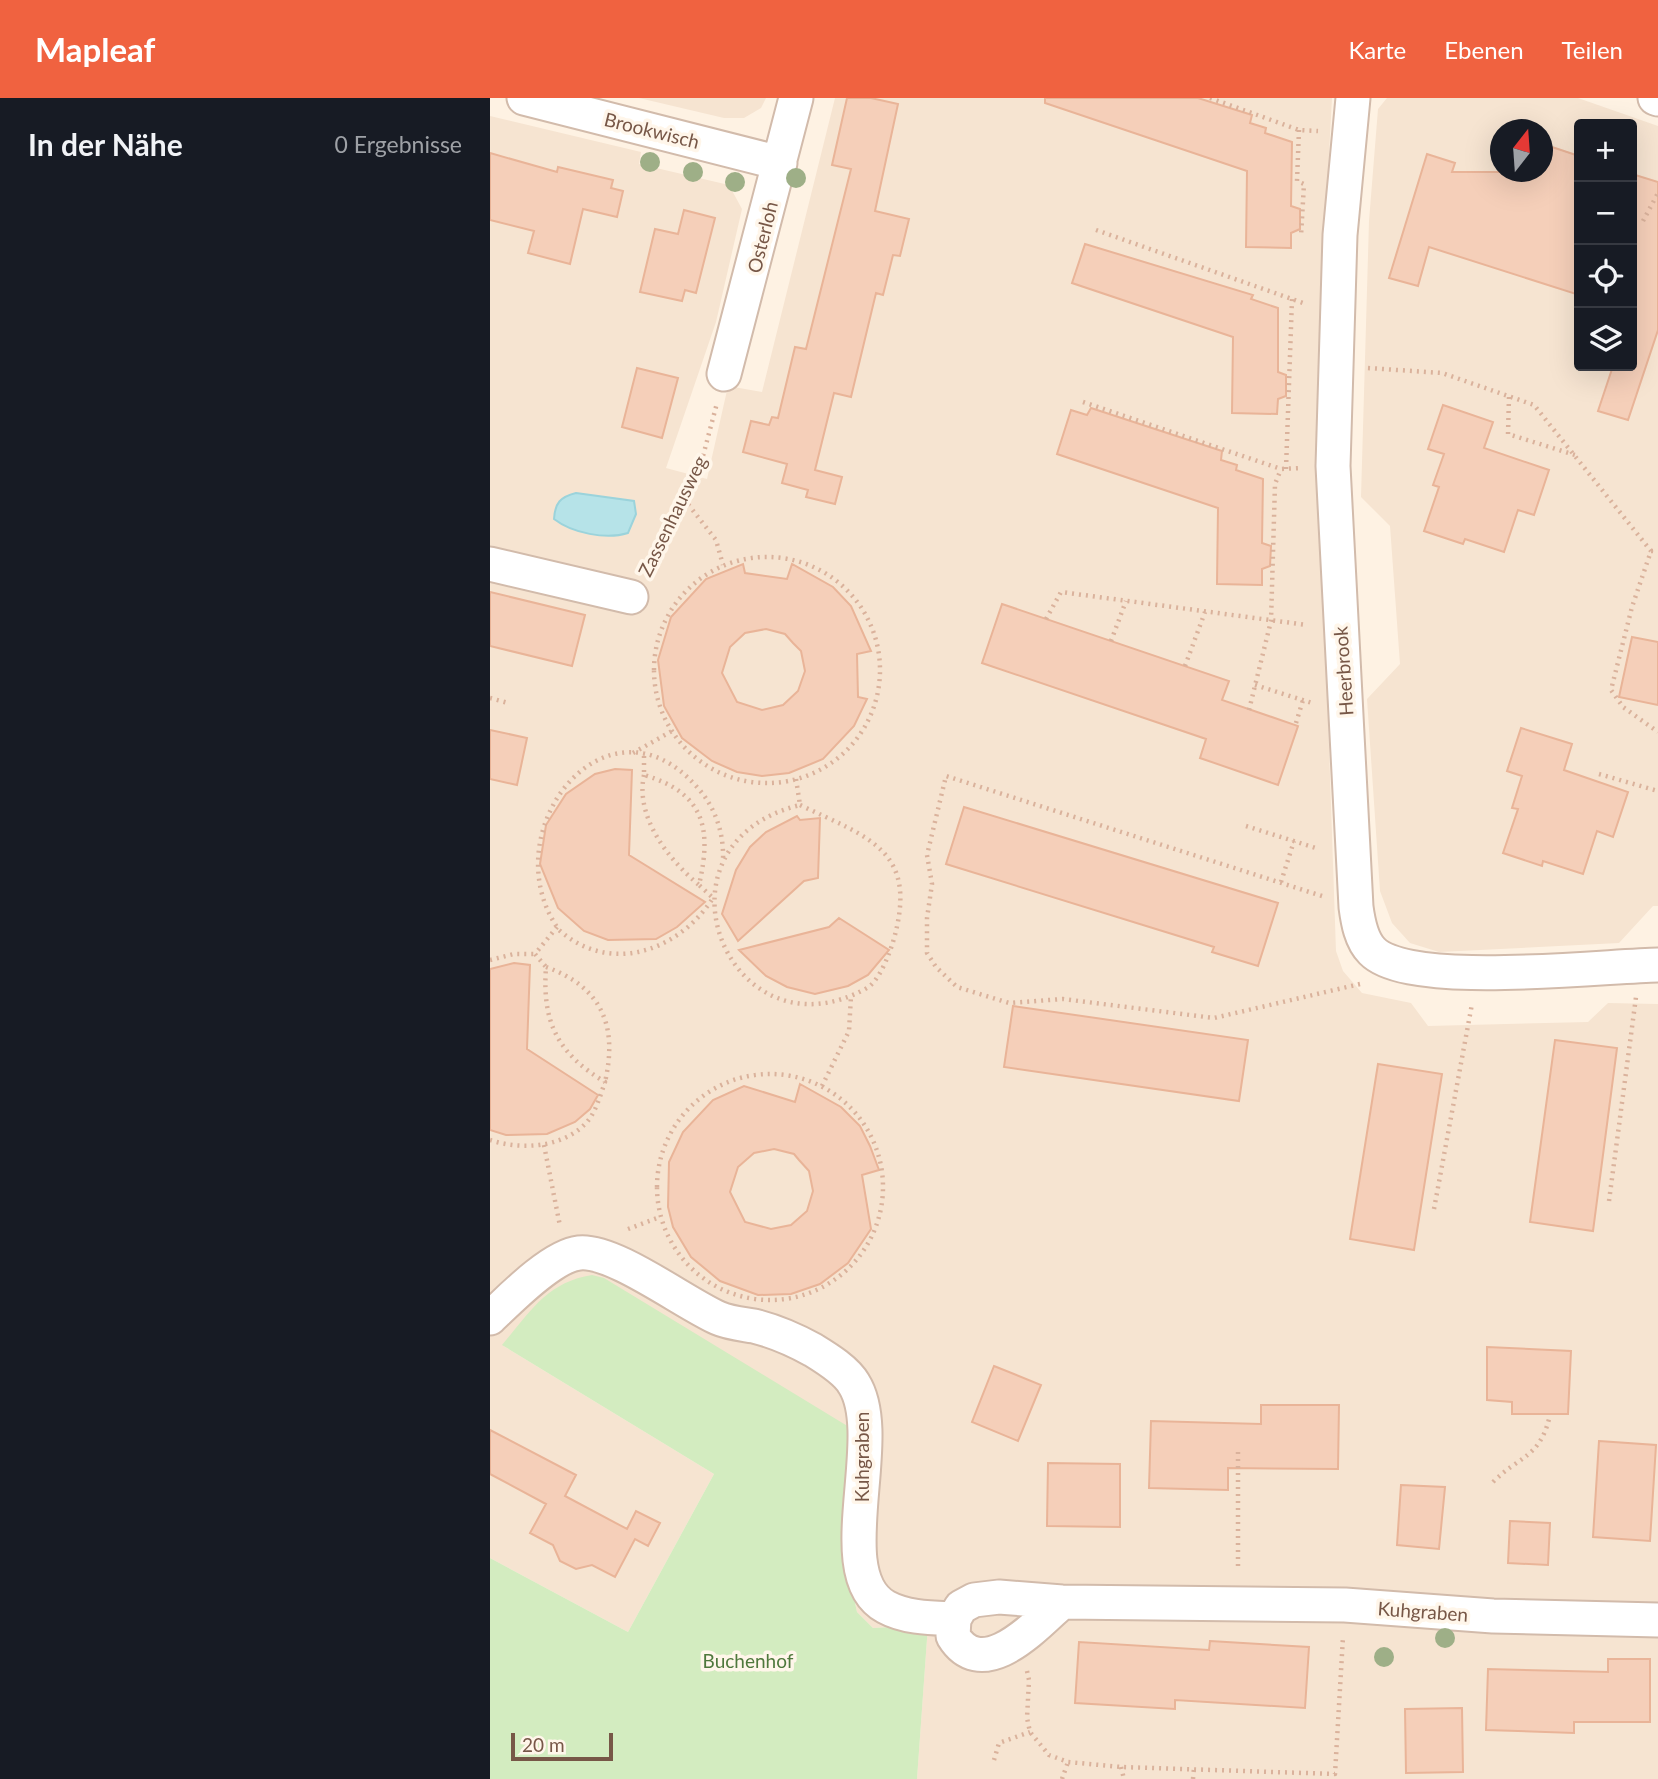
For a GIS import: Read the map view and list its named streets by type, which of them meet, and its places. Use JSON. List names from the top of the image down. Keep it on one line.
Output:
{"streets":{"street":["Brookwisch","Osterloh","Zassenhausweg","Heerbrook","Kuhgraben"]},"crossings":[["Brookwisch","Osterloh"],["Osterloh","Zassenhausweg"]],"parks":["Buchenhof"],"scale_bar":"20 m","north":"top","page":{"header":"Mapleaf","nav":["Karte","Ebenen","Teilen"],"heading":["In der Nähe","0 Ergebnisse"],"map_buttons":["+","−"],"scale":"20 m"}}
